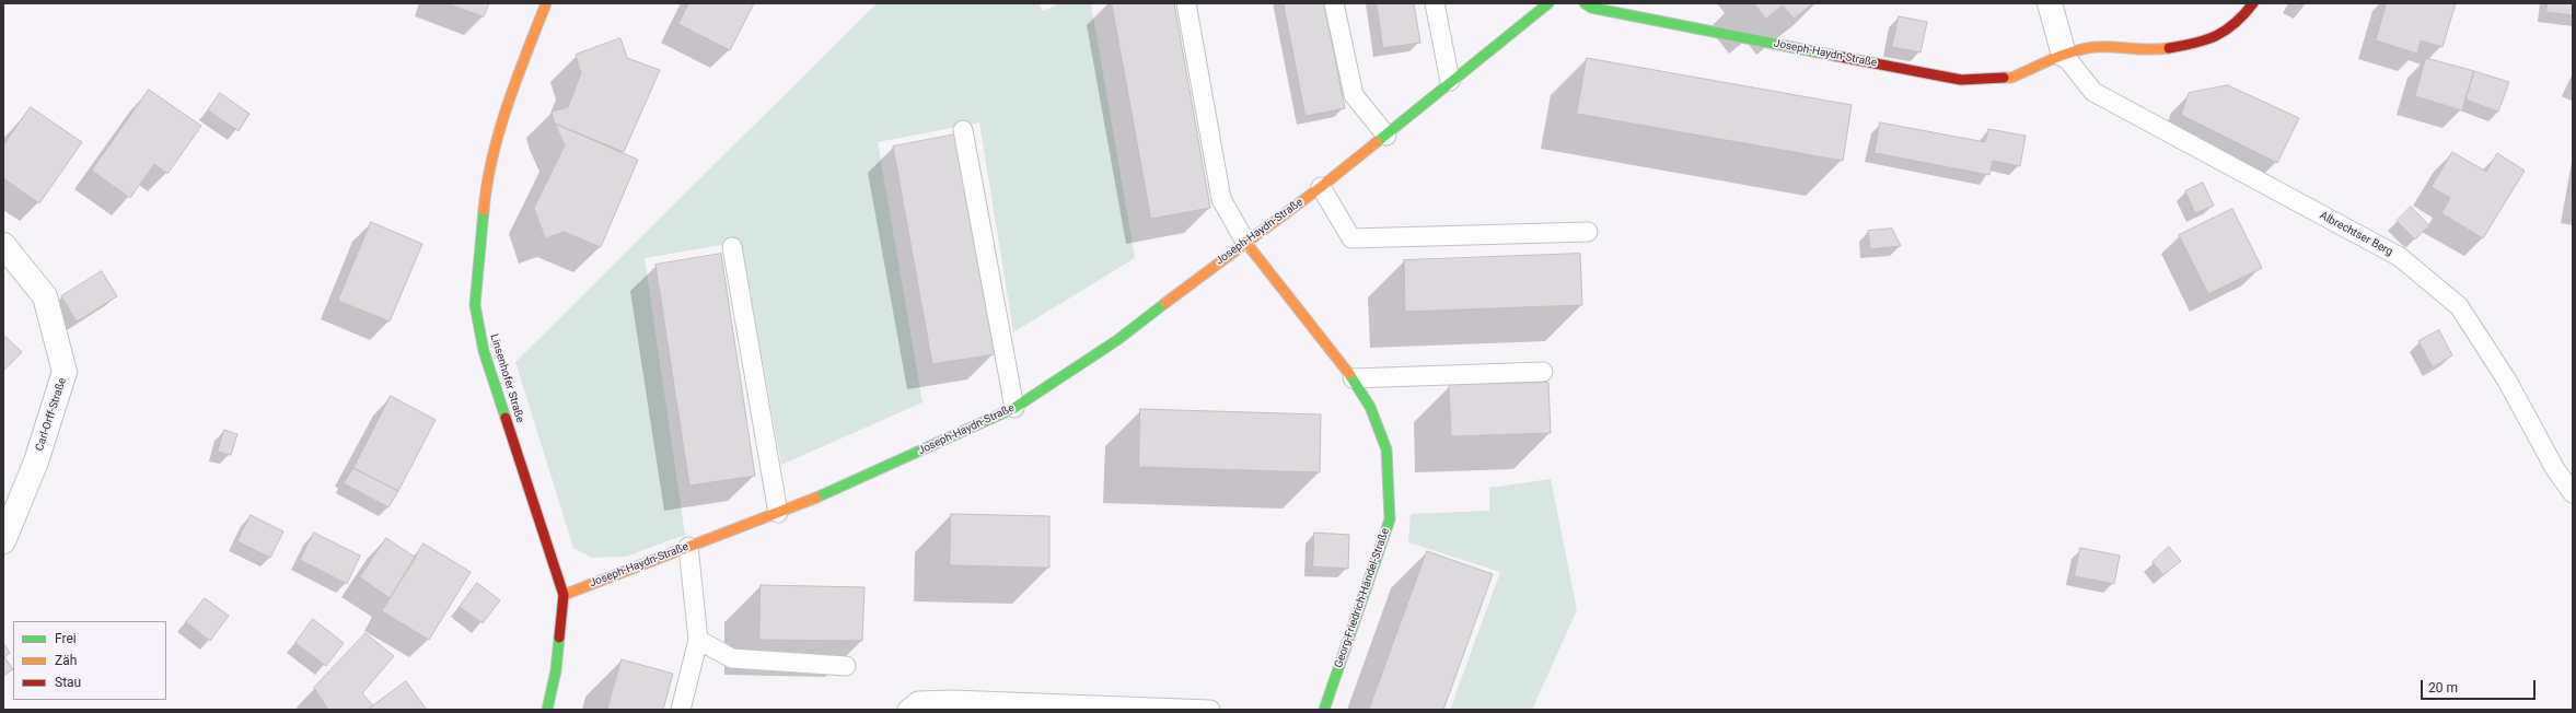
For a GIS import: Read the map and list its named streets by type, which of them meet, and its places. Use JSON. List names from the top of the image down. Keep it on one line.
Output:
{"streets":{"street":["Joseph-Haydn-Straße","Albrechtser Berg","Linsenhofer Straße","Carl-Orff-Straße","Georg-Friedrich-Händel-Straße"]},"crossings":[["Joseph-Haydn-Straße","Albrechtser Berg"],["Joseph-Haydn-Straße","Linsenhofer Straße"],["Joseph-Haydn-Straße","Georg-Friedrich-Händel-Straße"]],"legend":["Frei","Zäh","Stau"],"scale_bar":"20 m"}
